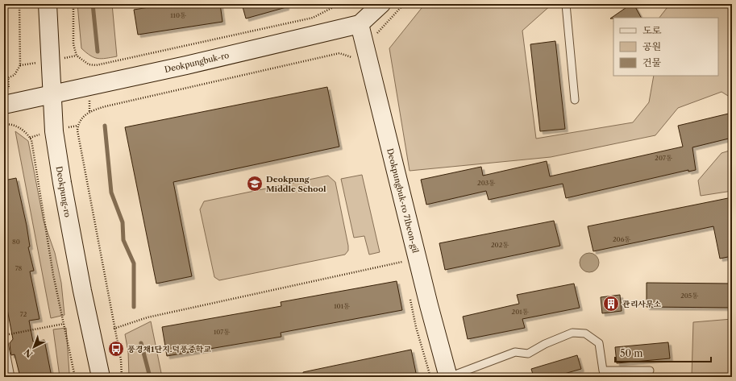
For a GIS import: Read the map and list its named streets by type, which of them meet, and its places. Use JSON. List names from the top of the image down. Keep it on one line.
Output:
{"streets":{"street":["Deokpungbuk-ro","Deokpung-ro","Deokpungbuk-ro 71beon-gil"]},"crossings":[["Deokpungbuk-ro","Deokpung-ro"],["Deokpungbuk-ro","Deokpungbuk-ro 71beon-gil"]],"places":{"school or university":["Deokpung Middle School"],"building":["관리사무소"],"bus stop":["풍경채1단지.덕풍중학교"]},"house_numbers":["110동","207동","203동","206동","80","202동","78","205동","101동","201동","72","107동"],"legend":["도로","공원","건물"],"scale_bar":"50 m","north":"bottom left"}
